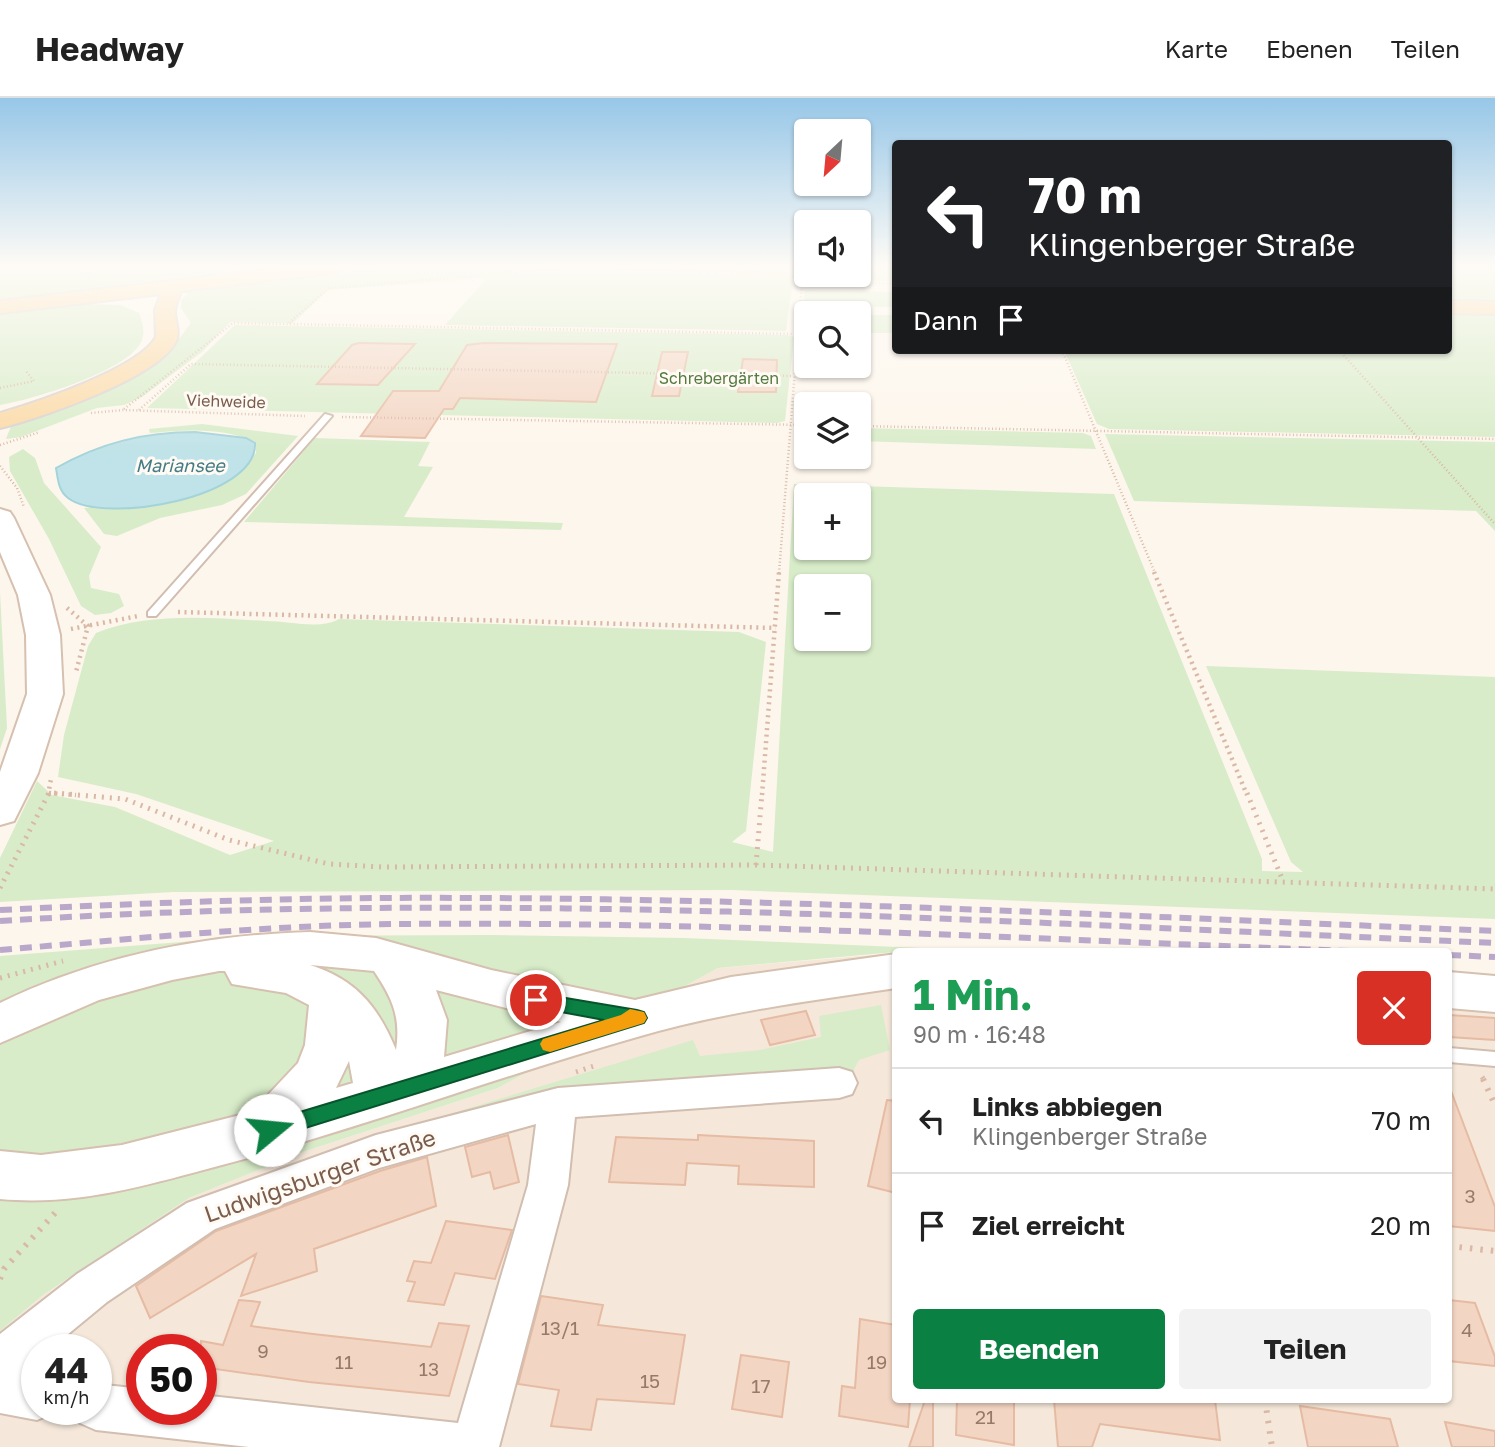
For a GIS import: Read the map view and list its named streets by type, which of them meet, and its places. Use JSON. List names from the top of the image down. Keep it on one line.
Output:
{"streets":{"street":["Ludwigsburger Straße"],"path":["Viehweide"]},"water":["Mariansee"],"parks":["Schrebergärten"],"house_numbers":["3","13/1","4","9","11","19","13","15","17","21"],"north":"bottom left","page":{"header":"Headway","nav":["Karte","Ebenen","Teilen"],"map_buttons":["+","−"],"turn":["70 m","Klingenberger Straße"],"then":"Dann","heading":["1 Min.","90 m · 16:48"],"list":[{"name":"Links abbiegen","note":"Klingenberger Straße","value":"70 m"},{"name":"Ziel erreicht","value":"20 m"}],"buttons":["Beenden","Teilen"],"speed":"44 km/h","limit":"50"}}
